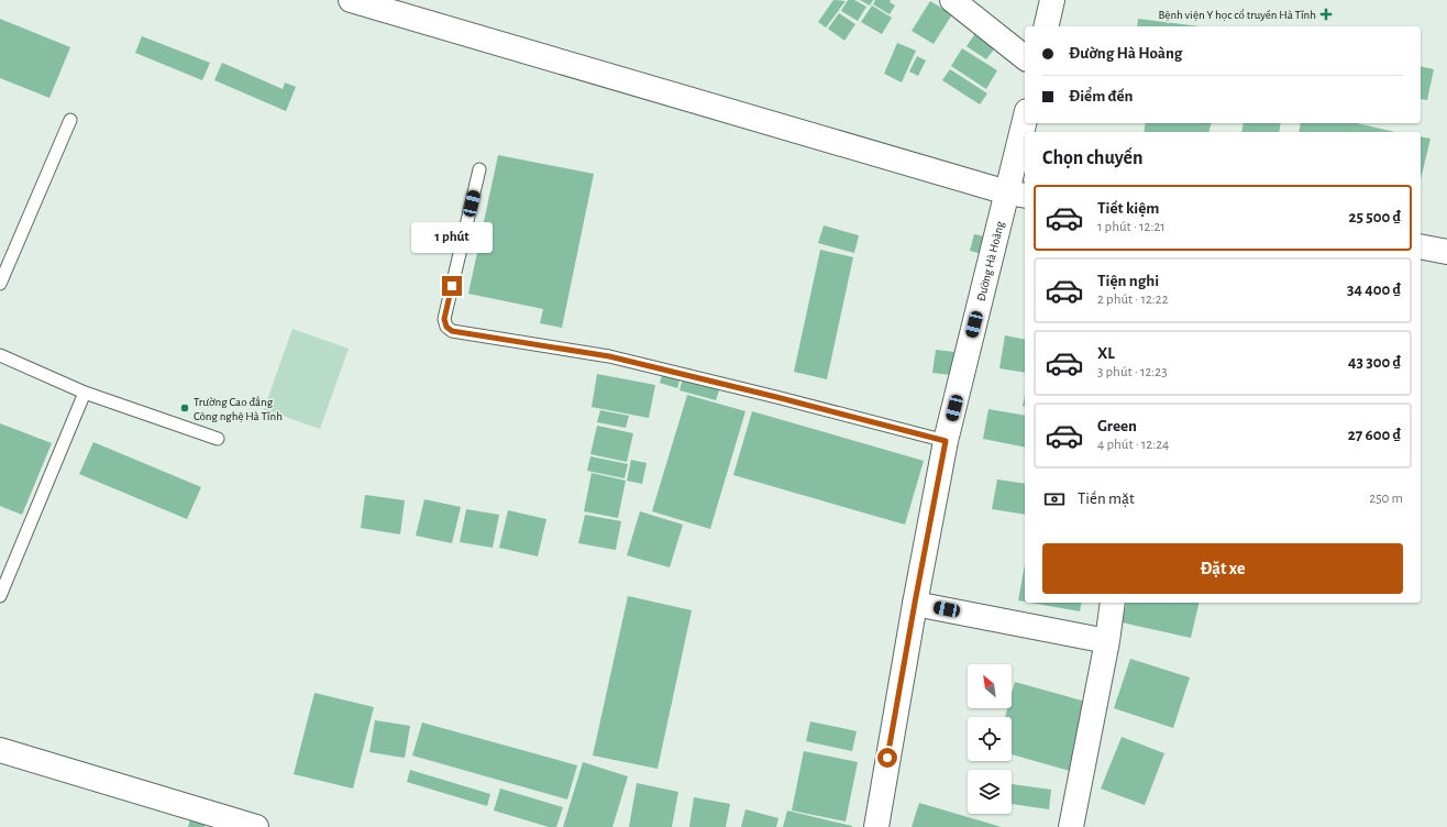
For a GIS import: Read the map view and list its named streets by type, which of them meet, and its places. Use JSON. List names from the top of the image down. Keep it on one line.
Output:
{"streets":{"street":["Đường Hà Hoàng"]},"places":{"health":["Bệnh viện Y học cổ truyền Hà Tĩnh"],"other":["Trường Cao đẳng Công nghệ Hà Tĩnh"]},"north":"top left","page":{"banner":["Đường Hà Hoàng","Điểm đến"],"heading":"Chọn chuyến","list":[{"name":"Tiết kiệm","note":"1 phút · 12:21","value":"25 500 ₫"},{"name":"Tiện nghi","note":"2 phút · 12:22","value":"34 400 ₫"},{"name":"XL","note":"3 phút · 12:23","value":"43 300 ₫"},{"name":"Green","note":"4 phút · 12:24","value":"27 600 ₫"}],"bubble":"1 phút","pay":["Tiền mặt","250 m"],"buttons":"Đặt xe"}}
